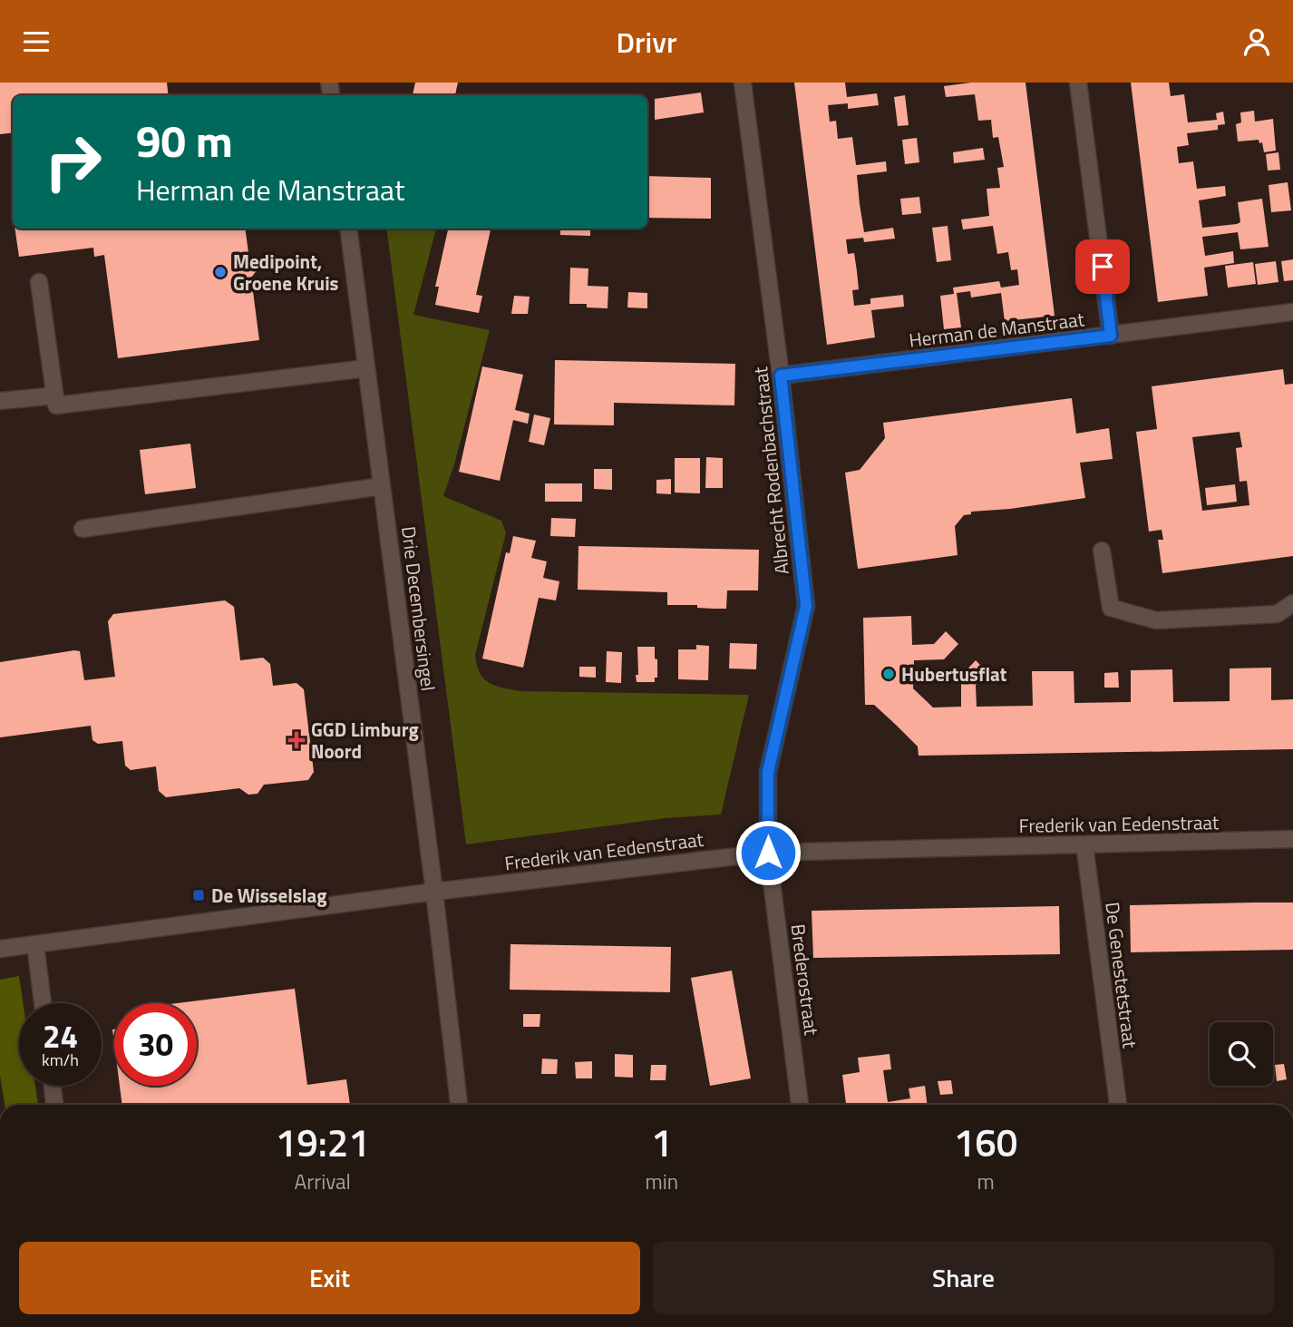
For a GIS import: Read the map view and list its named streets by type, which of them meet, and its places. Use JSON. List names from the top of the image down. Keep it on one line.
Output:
{"streets":{"street":["Herman de Manstraat","Albrecht Rodenbachstraat","Drie Decembersingel","Frederik van Eedenstraat","De Genestetstraat","Brederostraat"]},"crossings":[["Herman de Manstraat","Albrecht Rodenbachstraat"],["Albrecht Rodenbachstraat","Frederik van Eedenstraat"],["Albrecht Rodenbachstraat","Brederostraat"],["Drie Decembersingel","Frederik van Eedenstraat"],["Frederik van Eedenstraat","De Genestetstraat"],["Frederik van Eedenstraat","Brederostraat"]],"places":{"other":["Medipoint, Groene Kruis","Hubertusflat"],"health":["GGD Limburg Noord"],"transit":["De Wisselslag"]},"page":{"header":"Drivr","turn":["90 m","Herman de Manstraat"],"speed":"24 km/h","limit":"30","eta":["19:21","Arrival","1","min","160","m"],"buttons":["Exit","Share"]}}
